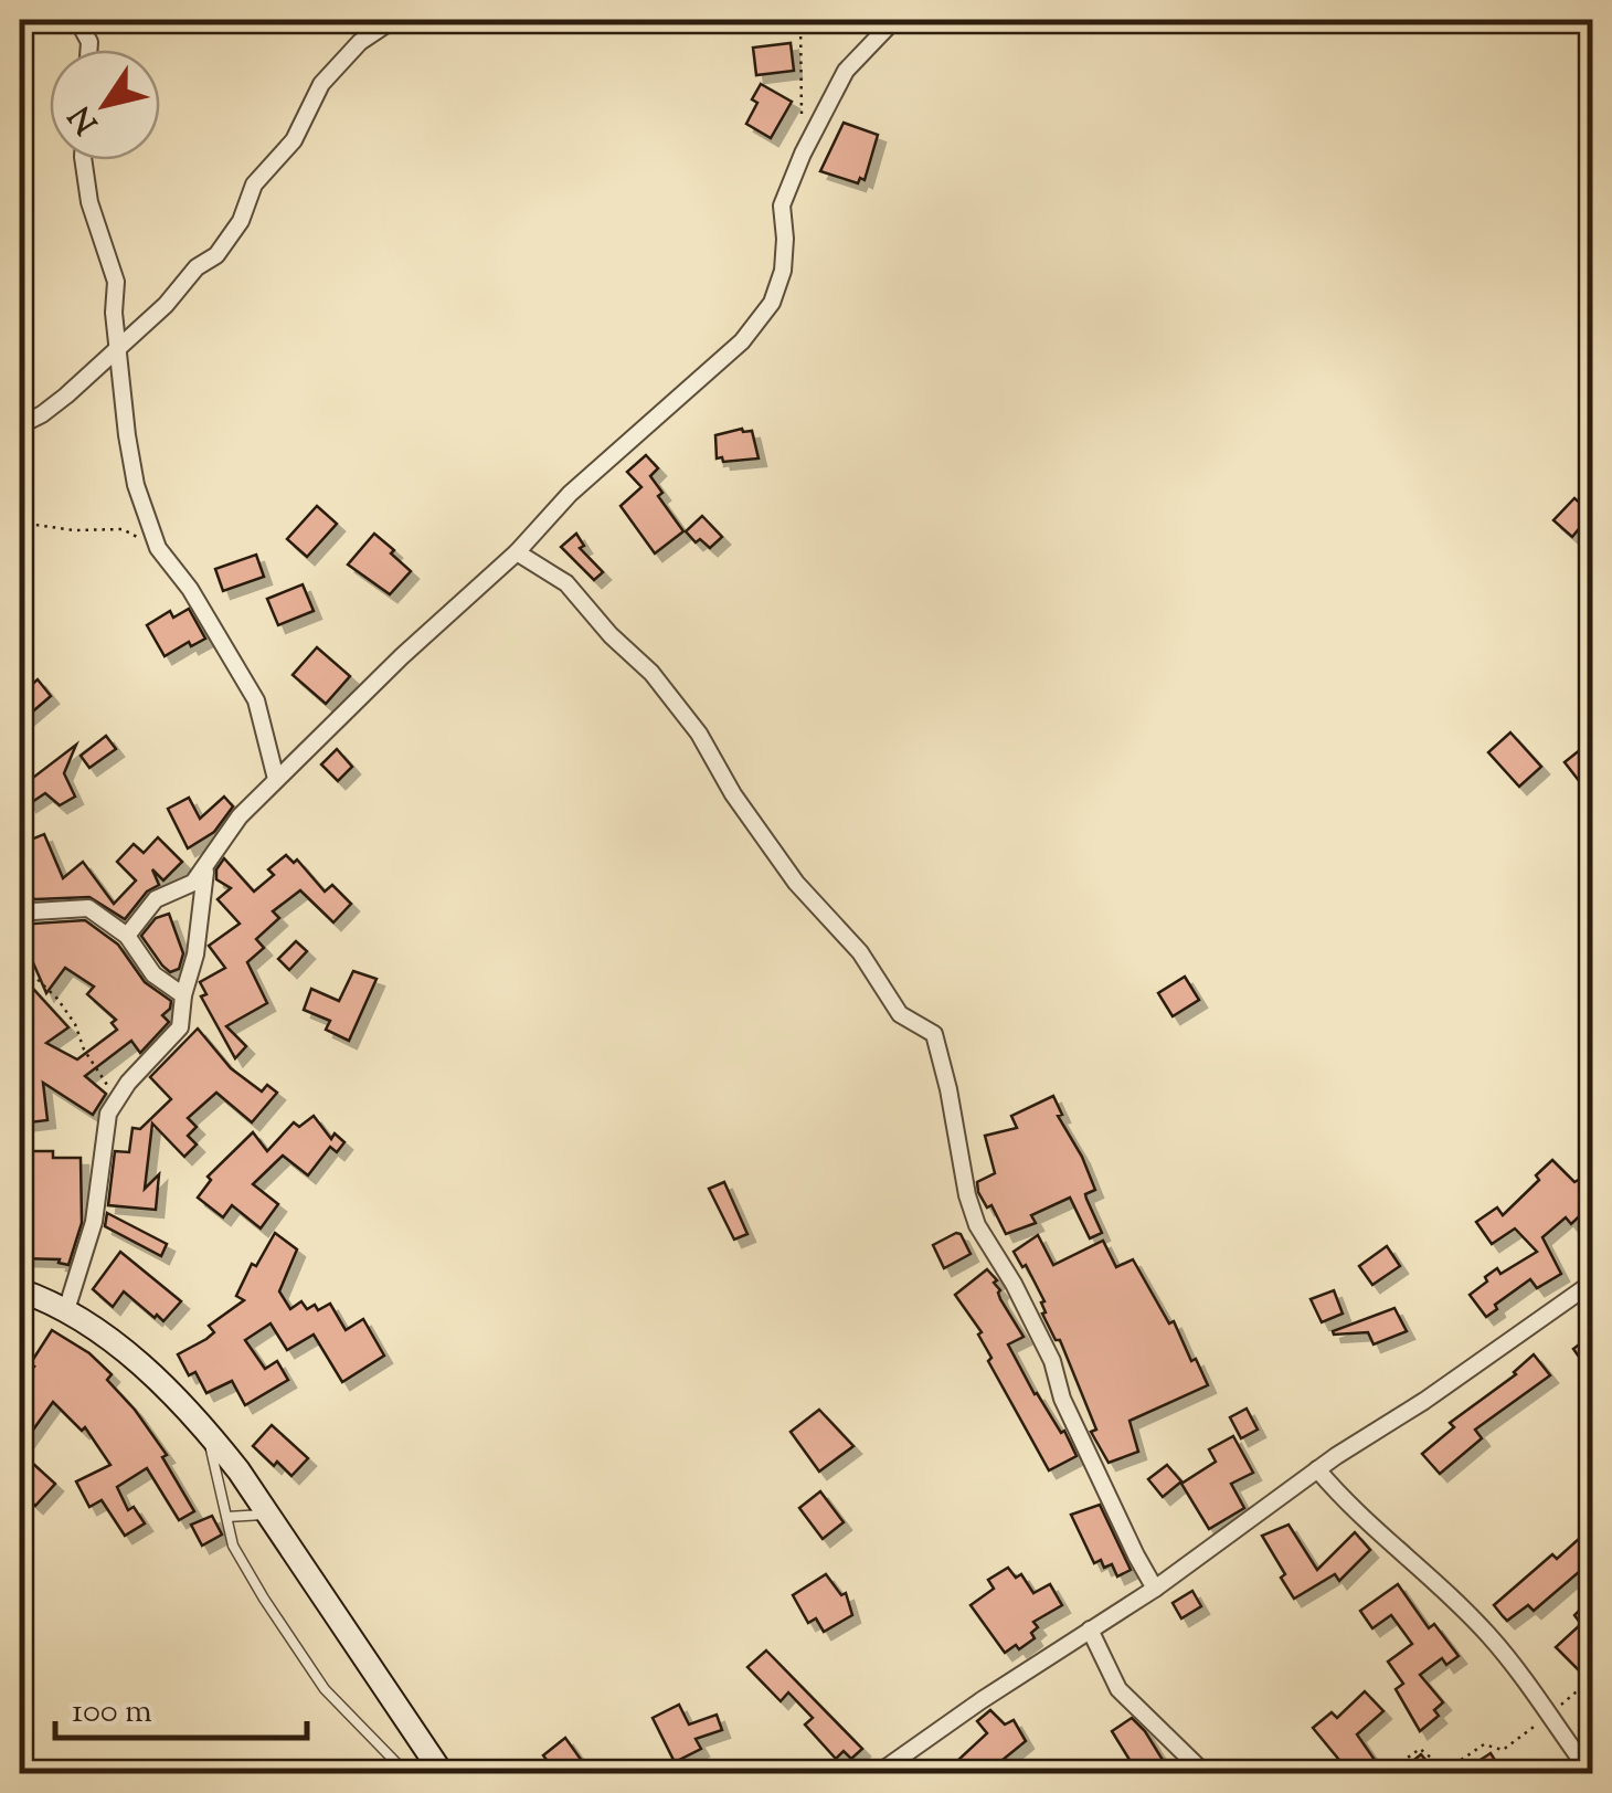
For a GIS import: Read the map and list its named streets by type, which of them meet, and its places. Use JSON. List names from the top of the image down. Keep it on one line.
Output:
{"scale_bar":"100 m","north":"bottom left"}
